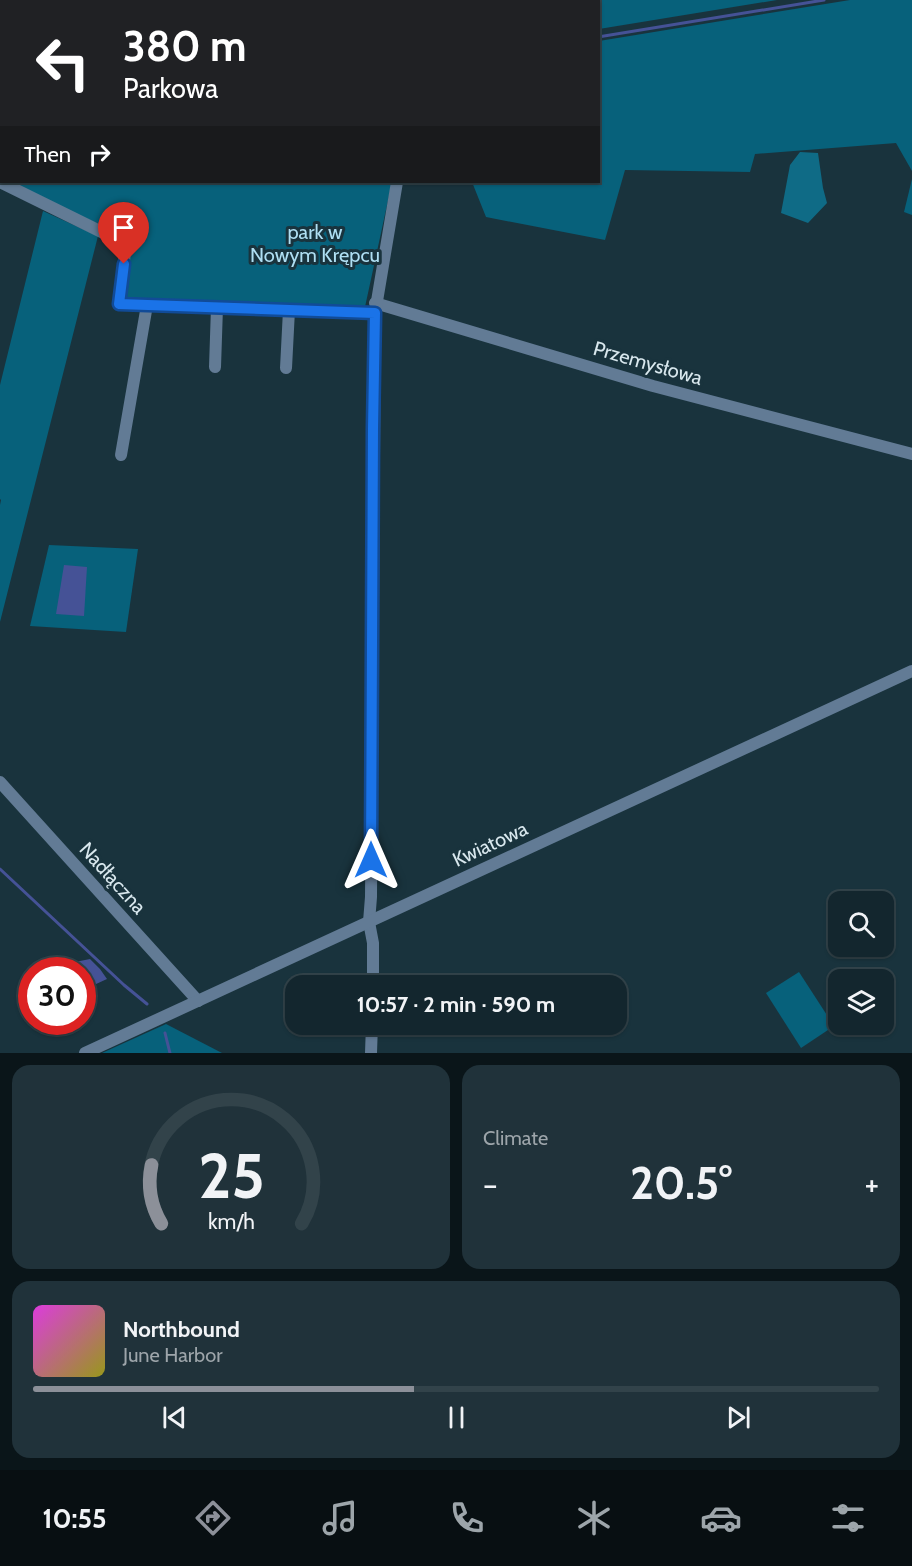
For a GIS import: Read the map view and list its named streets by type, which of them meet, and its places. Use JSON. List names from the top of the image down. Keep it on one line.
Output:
{"streets":{"street":["Przemysłowa","Kwiatowa","Nadłączna"]},"crossings":[["Kwiatowa","Nadłączna"]],"parks":["park w Nowym Krępcu"],"page":{"turn":["380 m","Parkowa"],"then":"Then","limit":"30","trip":"10:57 · 2 min · 590 m","tile":"Climate","heat":["−","20.5°","+"],"song":["Northbound","June Harbor"],"tabs":"10:55","gauge":["25","km/h"]}}
